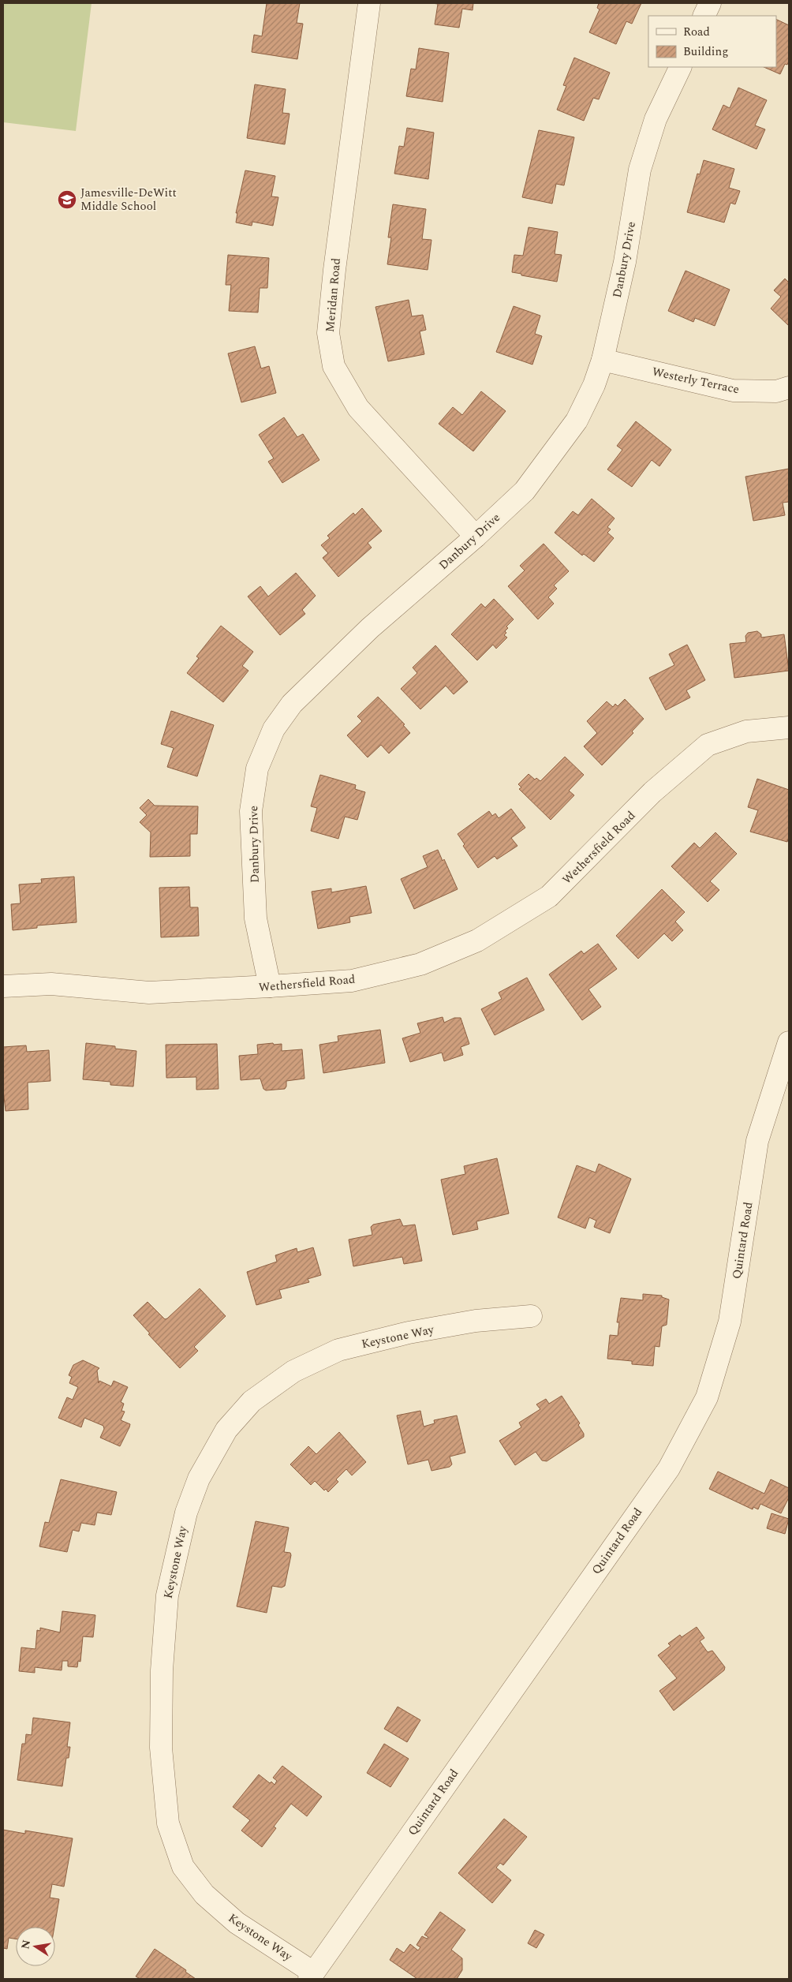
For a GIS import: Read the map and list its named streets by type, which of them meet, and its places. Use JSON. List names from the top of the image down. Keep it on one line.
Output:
{"streets":{"street":["Danbury Drive","Meridan Road","Westerly Terrace","Wethersfield Road","Quintard Road","Keystone Way"]},"crossings":[["Danbury Drive","Meridan Road"],["Danbury Drive","Westerly Terrace"],["Danbury Drive","Wethersfield Road"],["Quintard Road","Keystone Way"]],"places":{"school or university":["Jamesville-DeWitt Middle School"]},"legend":["Road","Building"],"north":"left"}
